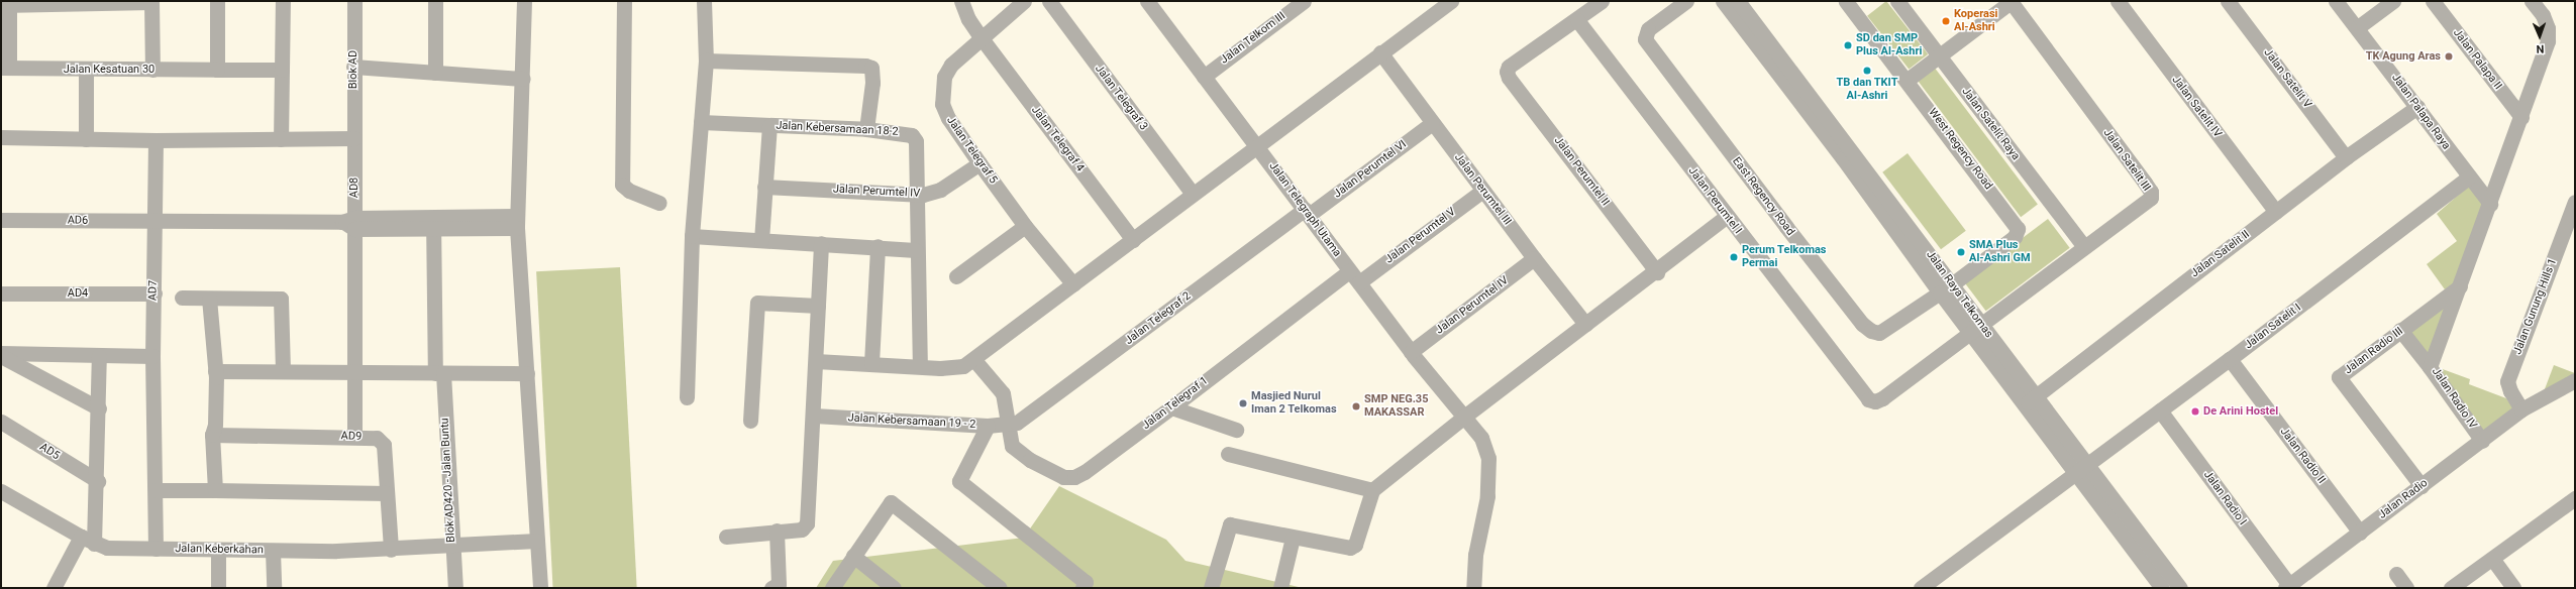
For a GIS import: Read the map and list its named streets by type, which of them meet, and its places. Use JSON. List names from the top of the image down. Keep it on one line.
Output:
{"streets":{"street":["Jalan Telkom III","Jalan Palapa II","Jalan Kesatuan 30","Blok AD","Jalan Satelit V","Jalan Telegraf 3","Jalan Satelit IV","Jalan Palapa Raya","Jalan Satelit Raya","Jalan Kebersamaan 18-2","Jalan Telegraf 4","West Regency Road","Jalan Telegraf 5","Jalan Satelit III","Jalan Perumtel VI","Jalan Perumtel II","AD8","Jalan Perumtel III","Jalan Perumtel IV","East Regency Road","Jalan Perumtel I","Jalan Telegraph Utama","AD6","Jalan Perumtel V","Jalan Satelit II","AD7","AD4","Jalan Raya Telkomas","Jalan Gunung Hills 1","Jalan Telegraf 2","Jalan Satelit I","Jalan Radio III","Jalan Radio IV","Jalan Telegraf 1","Jalan Kebersamaan 19 - 2","AD9","AD5","Jalan Radio II","Blok AD420 - Jalan Buntu","Jalan Radio I","Jalan Radio","Jalan Keberkahan"]},"crossings":[["Jalan Telkom III","Jalan Telegraph Utama"],["Jalan Palapa II","Jalan Radio IV"],["Blok AD","AD8"],["Jalan Satelit V","Jalan Satelit II"],["Jalan Satelit IV","Jalan Satelit II"],["Jalan Palapa Raya","Jalan Satelit II"],["Jalan Palapa Raya","Jalan Satelit I"],["Jalan Palapa Raya","Jalan Radio IV"],["Jalan Satelit Raya","Jalan Satelit III"],["Jalan Kebersamaan 18-2","Jalan Perumtel IV"],["Jalan Telegraf 4","Jalan Telegraf 5"],["West Regency Road","East Regency Road"],["West Regency Road","Jalan Raya Telkomas"],["Jalan Telegraf 5","Jalan Perumtel IV"],["Jalan Satelit III","Jalan Perumtel I"],["Jalan Satelit III","Jalan Raya Telkomas"],["Jalan Perumtel VI","Jalan Perumtel III"],["Jalan Perumtel VI","Jalan Telegraph Utama"],["Jalan Perumtel VI","Jalan Telegraf 2"],["Jalan Perumtel II","Jalan Perumtel I"],["AD8","AD6"],["AD8","AD9"],["Jalan Perumtel III","Jalan Perumtel IV"],["Jalan Perumtel III","Jalan Perumtel V"],["Jalan Perumtel IV","Jalan Telegraph Utama"],["East Regency Road","Jalan Raya Telkomas"],["Jalan Telegraph Utama","Jalan Perumtel V"],["Jalan Telegraph Utama","Jalan Telegraf 2"],["Jalan Telegraph Utama","Jalan Telegraf 1"],["AD6","AD7"],["AD6","Blok AD420 - Jalan Buntu"],["Jalan Perumtel V","Jalan Telegraf 1"],["Jalan Satelit II","Jalan Raya Telkomas"],["AD7","AD4"],["AD7","Jalan Keberkahan"],["Jalan Raya Telkomas","Jalan Satelit I"],["Jalan Gunung Hills 1","Jalan Radio"],["Jalan Telegraf 2","Jalan Telegraf 1"],["Jalan Telegraf 2","Jalan Kebersamaan 19 - 2"],["Jalan Satelit I","Jalan Radio II"],["Jalan Satelit I","Jalan Radio I"],["Jalan Radio III","Jalan Radio IV"],["Jalan Radio III","Jalan Radio"],["Jalan Radio IV","Jalan Radio"],["Jalan Telegraf 1","Jalan Kebersamaan 19 - 2"],["AD9","Jalan Keberkahan"],["Jalan Radio II","Jalan Radio"],["Blok AD420 - Jalan Buntu","Jalan Keberkahan"],["Jalan Radio I","Jalan Radio"]],"places":["Koperasi Al-Ashri","SD dan SMP Plus Al-Ashri","TK Agung Aras","TB dan TKIT Al-Ashri","SMA Plus Al-Ashri GM","Perum Telkomas Permai","Masjied Nurul Iman 2 Telkomas","SMP NEG.35 MAKASSAR","De Arini Hostel"],"north":"bottom"}
